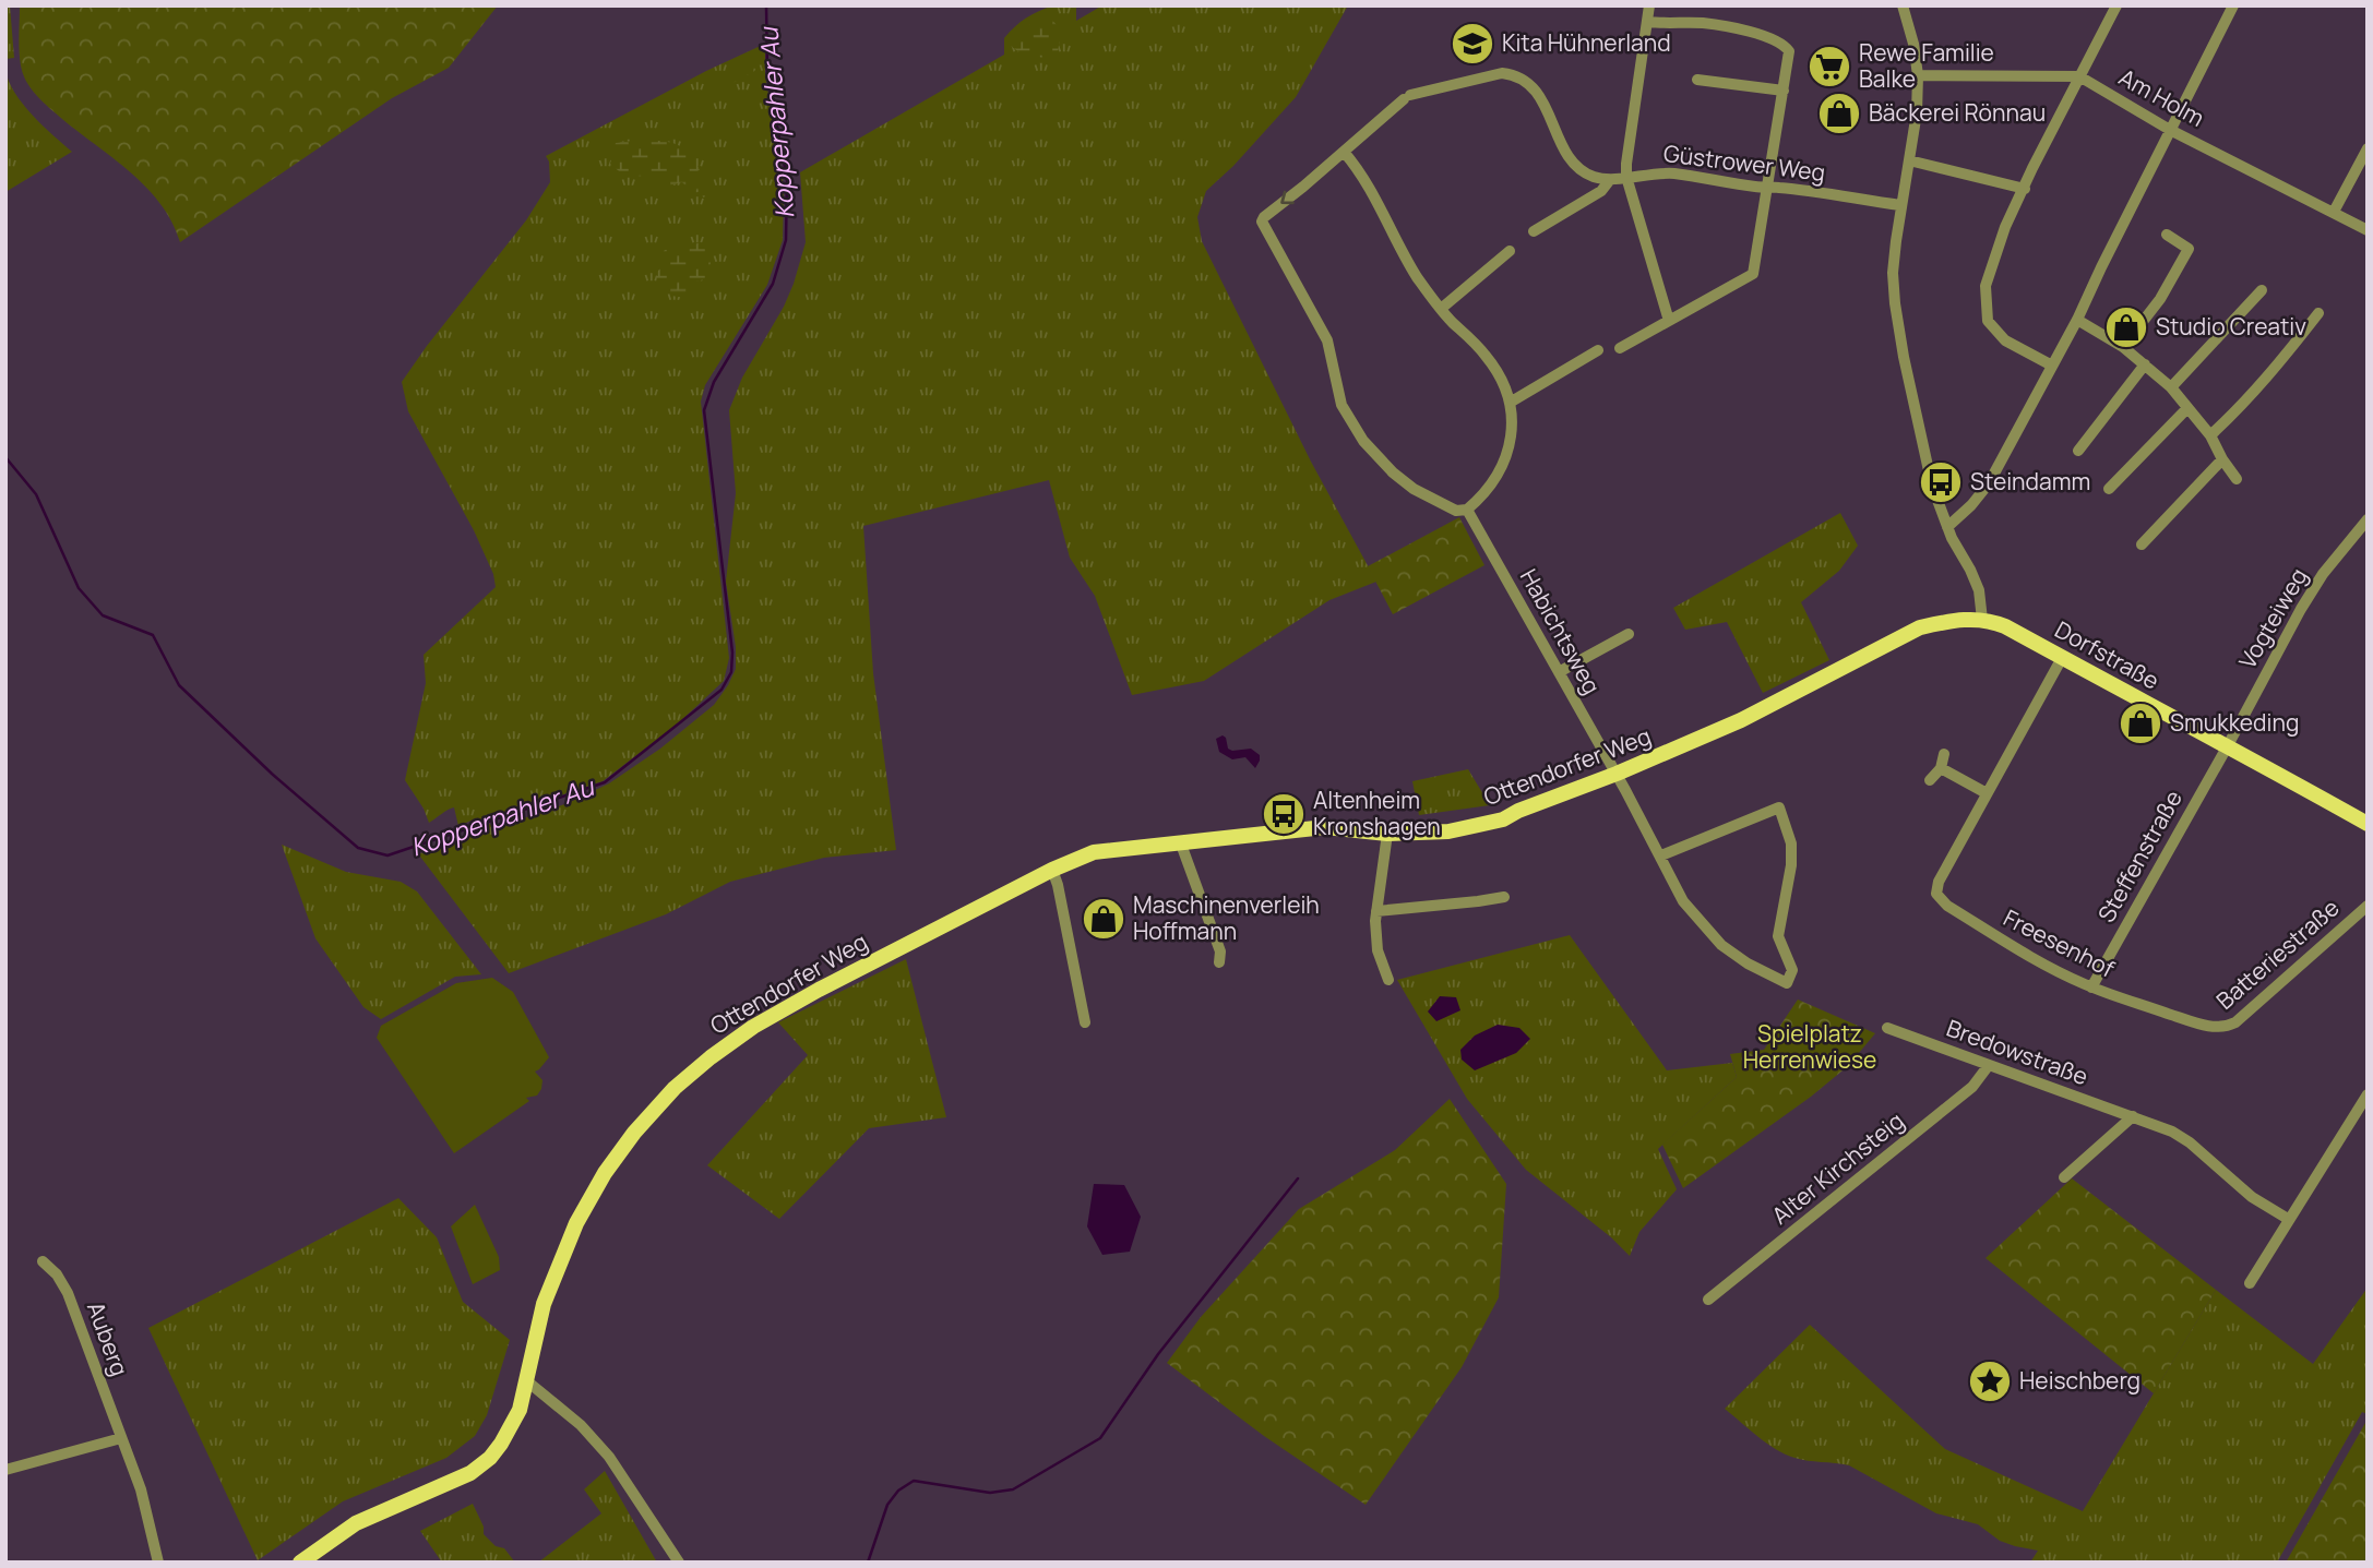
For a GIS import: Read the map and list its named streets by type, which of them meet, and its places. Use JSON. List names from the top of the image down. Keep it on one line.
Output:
{"streets":{"main road":["Dorfstraße","Ottendorfer Weg"],"street":["Am Holm","Güstrower Weg","Vogteiweg","Habichtsweg","Steffenstraße","Freesenhof","Batteriestraße","Bredowstraße","Alter Kirchsteig","Auberg"]},"crossings":[["Vogteiweg","Dorfstraße"],["Vogteiweg","Steffenstraße"],["Habichtsweg","Ottendorfer Weg"],["Dorfstraße","Ottendorfer Weg"],["Dorfstraße","Steffenstraße"],["Steffenstraße","Freesenhof"],["Freesenhof","Batteriestraße"],["Bredowstraße","Alter Kirchsteig"]],"water":["Kopperpahler Au"],"parks":["Spielplatz Herrenwiese"],"places":{"school or university":["Kita Hühnerland"],"supermarket":["Rewe Familie Balke"],"shop":["Bäckerei Rönnau","Studio Creativ","Smukkeding","Maschinenverleih Hoffmann"],"bus stop":["Steindamm","Altenheim Kronshagen"],"place":["Heischberg"]}}
